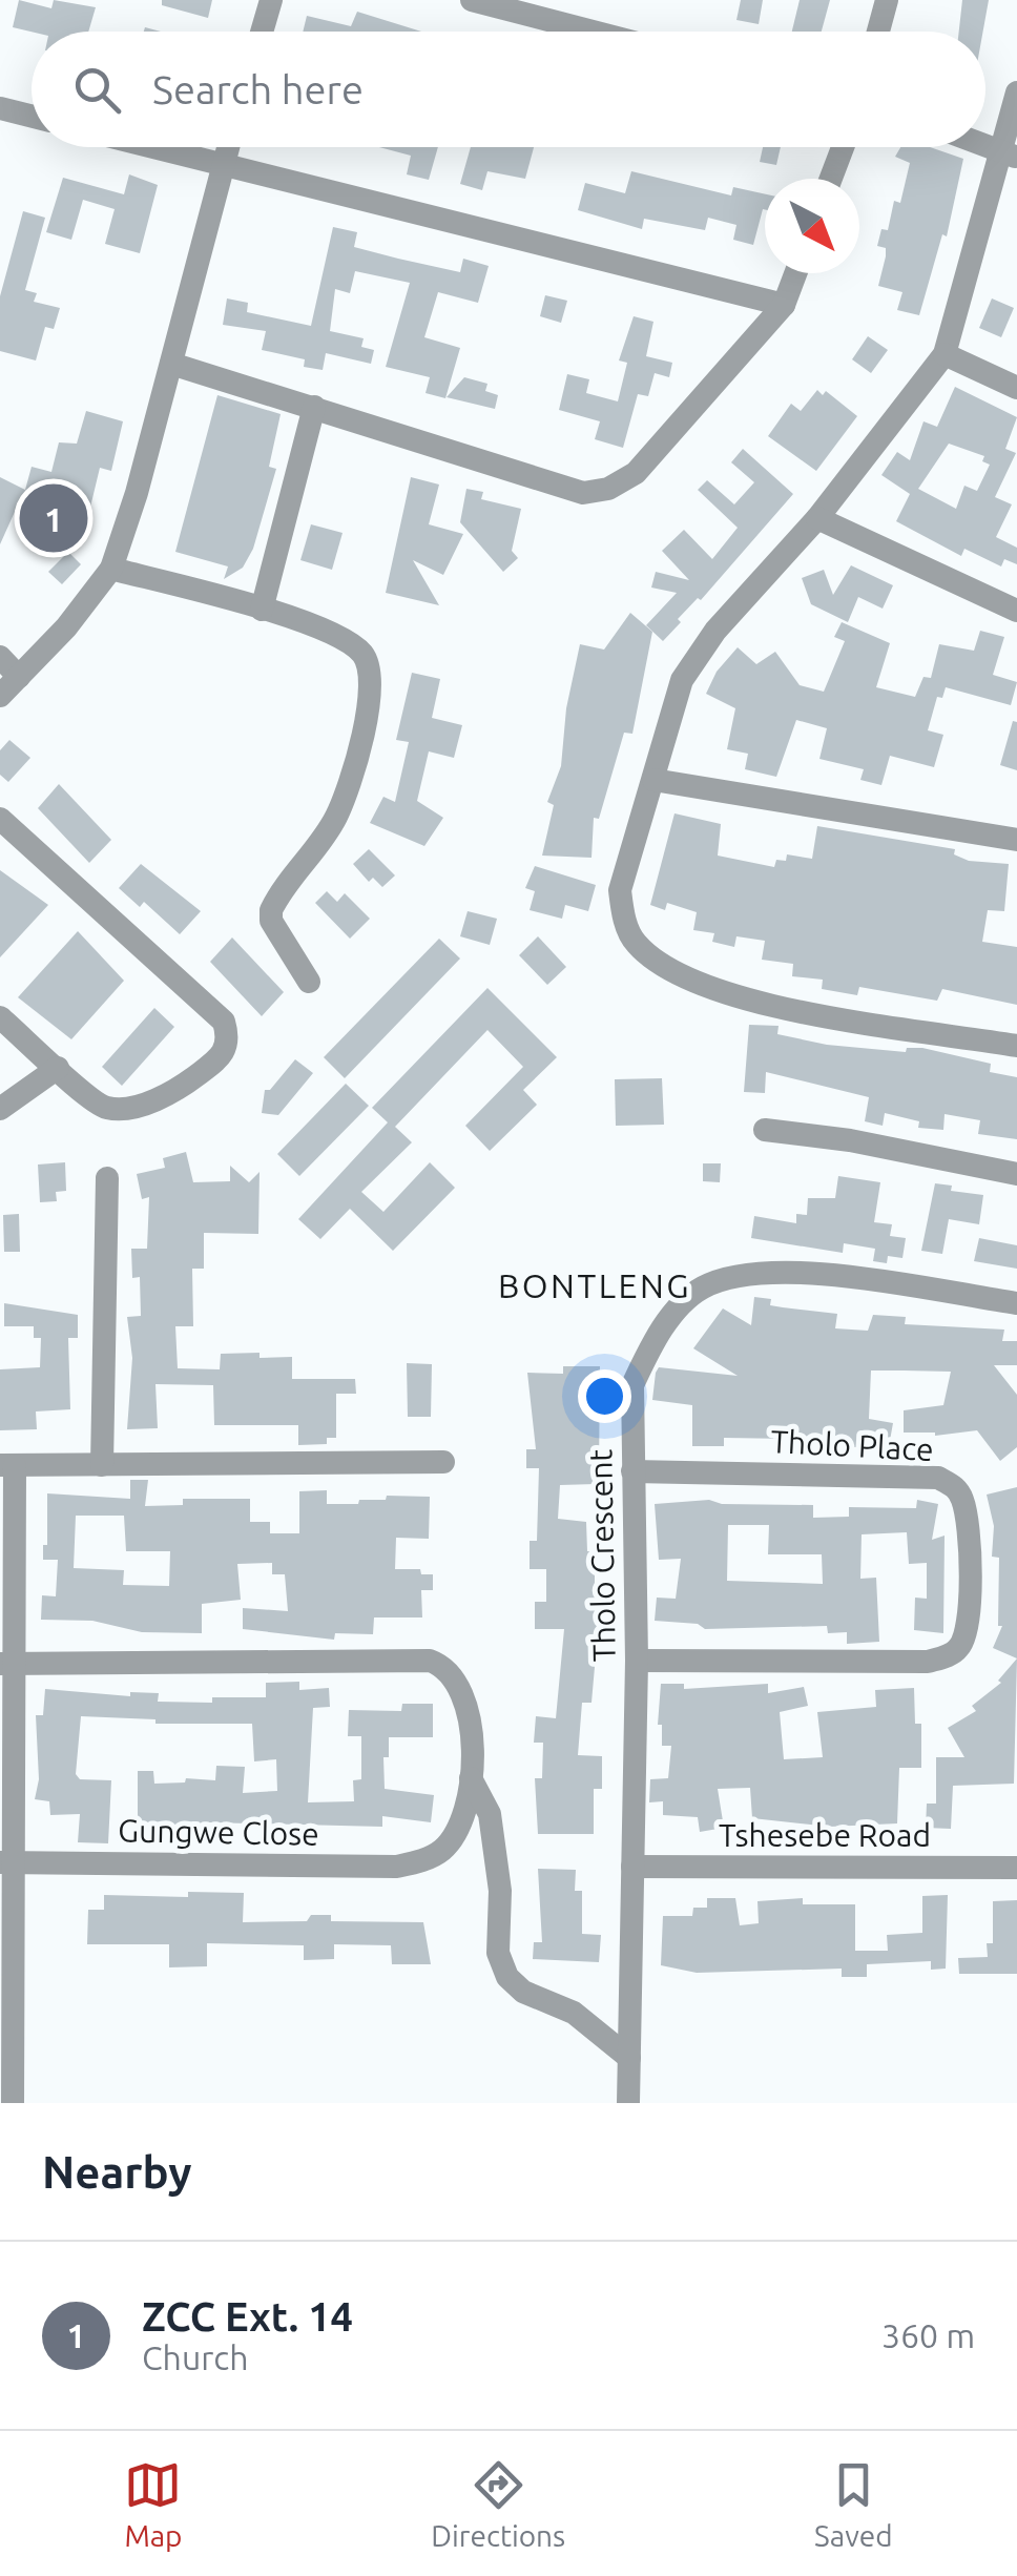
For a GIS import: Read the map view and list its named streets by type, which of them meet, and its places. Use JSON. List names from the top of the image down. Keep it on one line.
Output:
{"streets":{"street":["Tholo Place","Tholo Crescent","Gungwe Close","Tshesebe Road"]},"crossings":[["Tholo Place","Tholo Crescent"],["Tholo Crescent","Tshesebe Road"]],"districts":["BONTLENG"],"north":"bottom right","page":{"search":"Search here","pins":"1","heading":"Nearby","list":[{"mark":"1","name":"ZCC Ext. 14","note":"Church","value":"360 m"}],"nav":["Map","Directions","Saved"]}}
